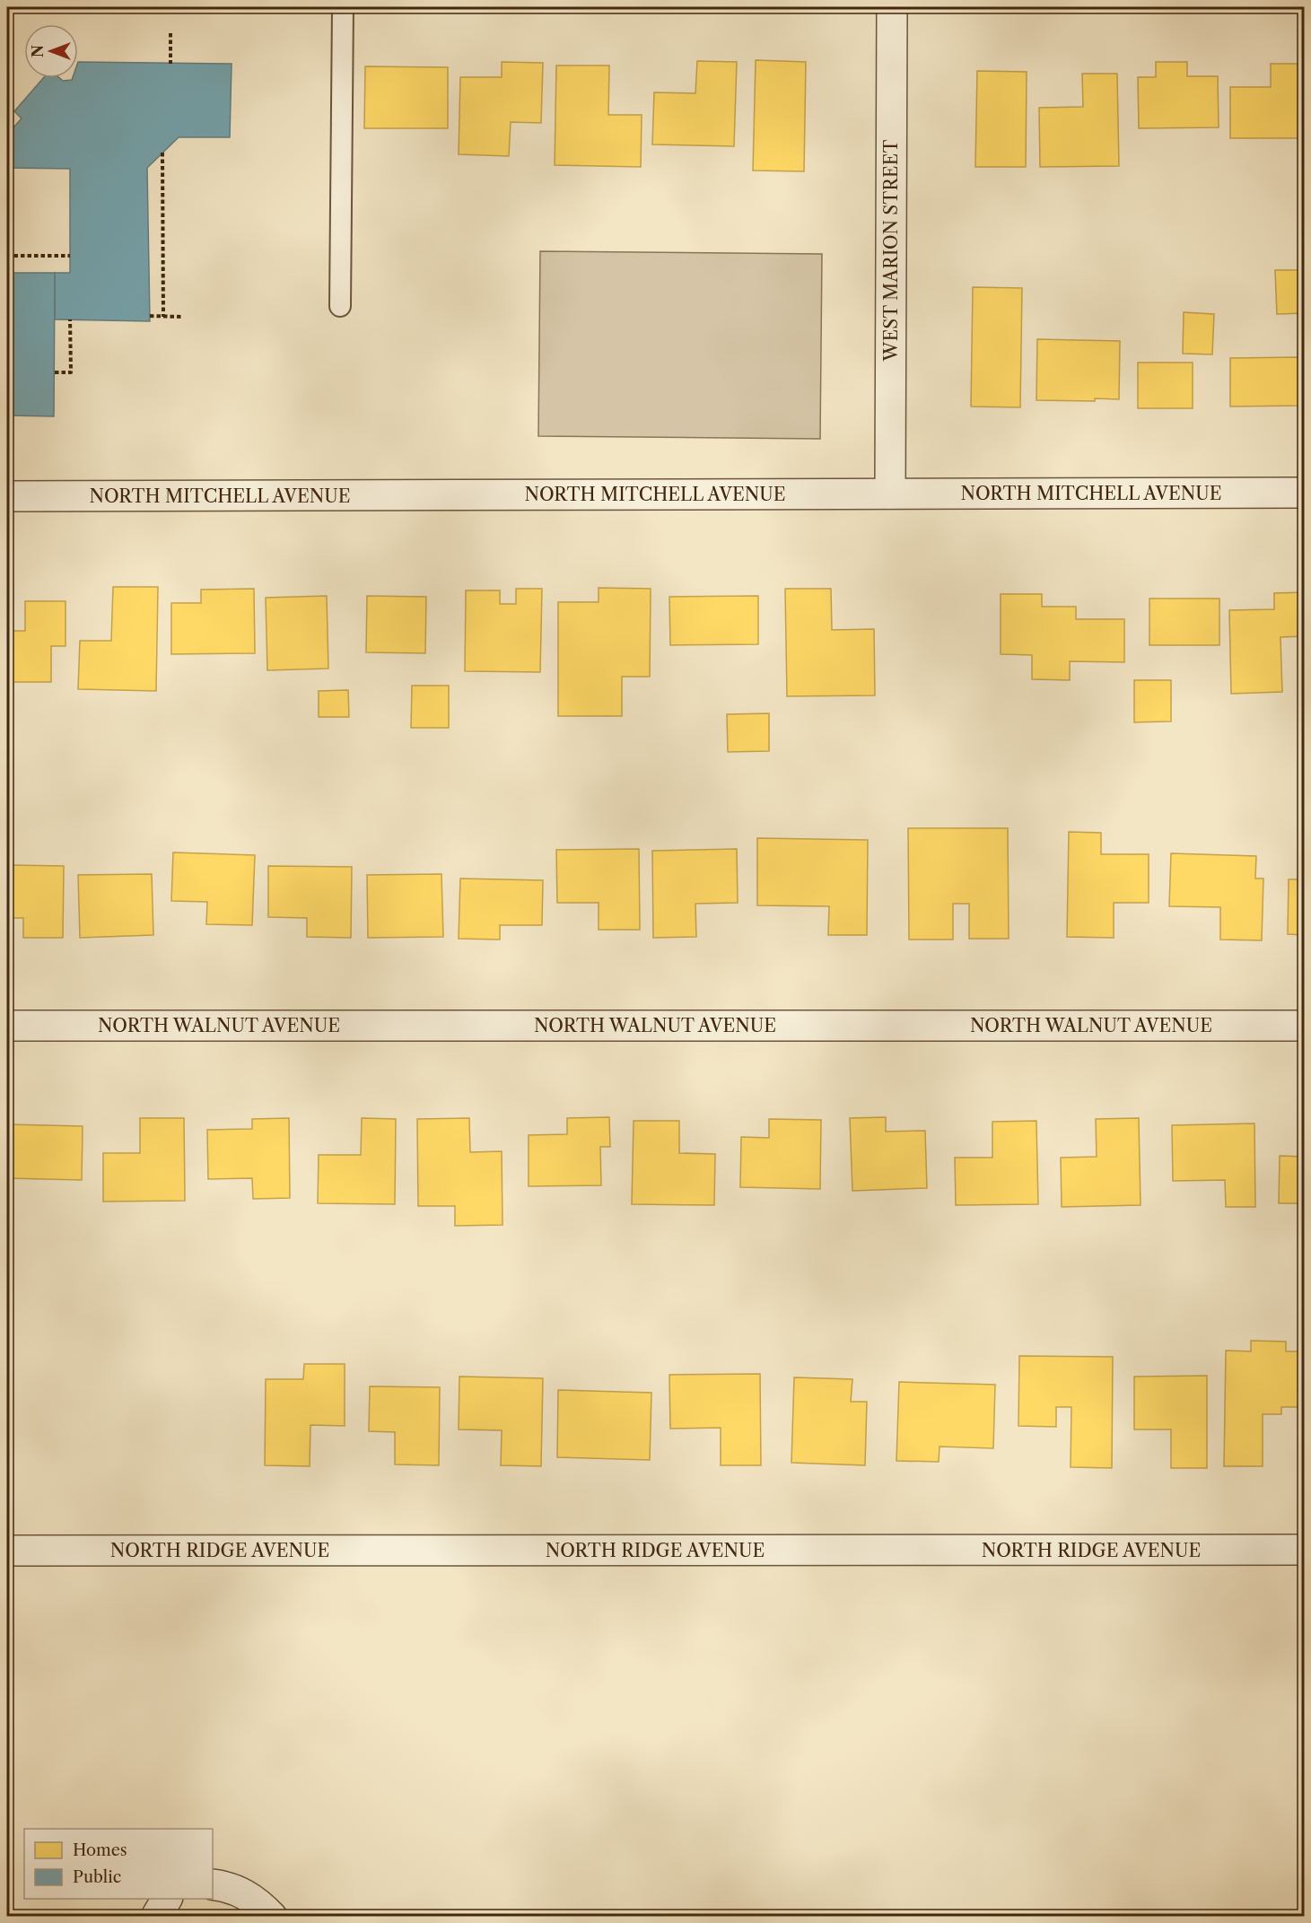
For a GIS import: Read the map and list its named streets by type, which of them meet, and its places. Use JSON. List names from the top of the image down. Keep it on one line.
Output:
{"streets":{"street":["WEST MARION STREET","NORTH MITCHELL AVENUE","NORTH WALNUT AVENUE","NORTH RIDGE AVENUE"]},"crossings":[["WEST MARION STREET","NORTH MITCHELL AVENUE"]],"legend":["Homes","Public"],"north":"left"}
